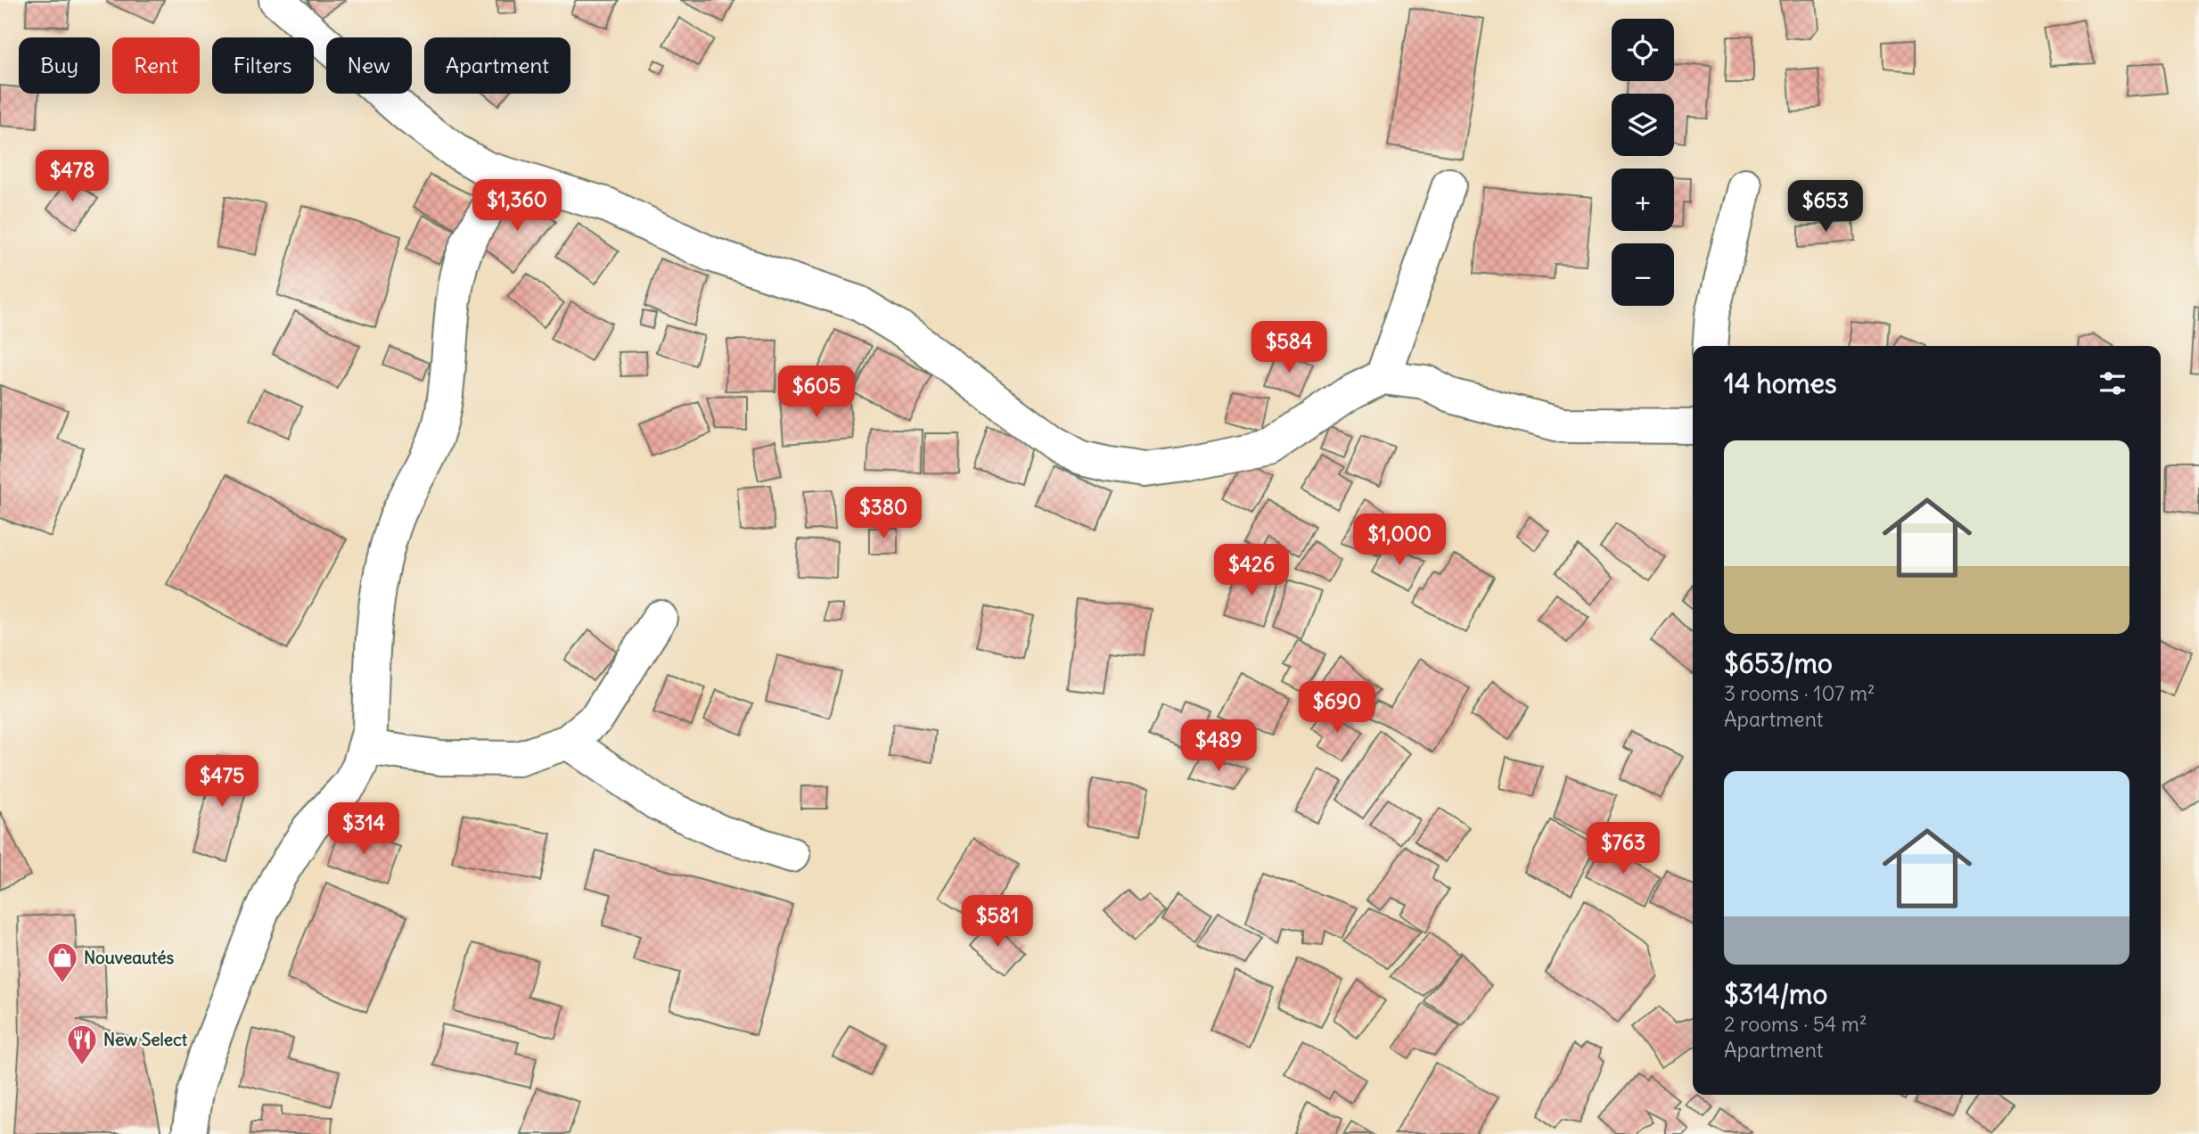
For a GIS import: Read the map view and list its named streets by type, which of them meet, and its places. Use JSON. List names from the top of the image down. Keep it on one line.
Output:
{"places":{"shop":["Nouveautés"],"restaurant":["New Select"]},"page":{"map_buttons":["+","−"],"chip":["Buy","Rent","Filters","New","Apartment"],"price":["$478","$1,360","$653","$584","$605","$380","$1,000","$426","$690","$489","$475","$314","$763","$581"],"heading":"14 homes","list":[{"name":"$653/mo","note":"3 rooms · 107 m² · Apartment"},{"name":"$314/mo","note":"2 rooms · 54 m² · Apartment"}]}}
